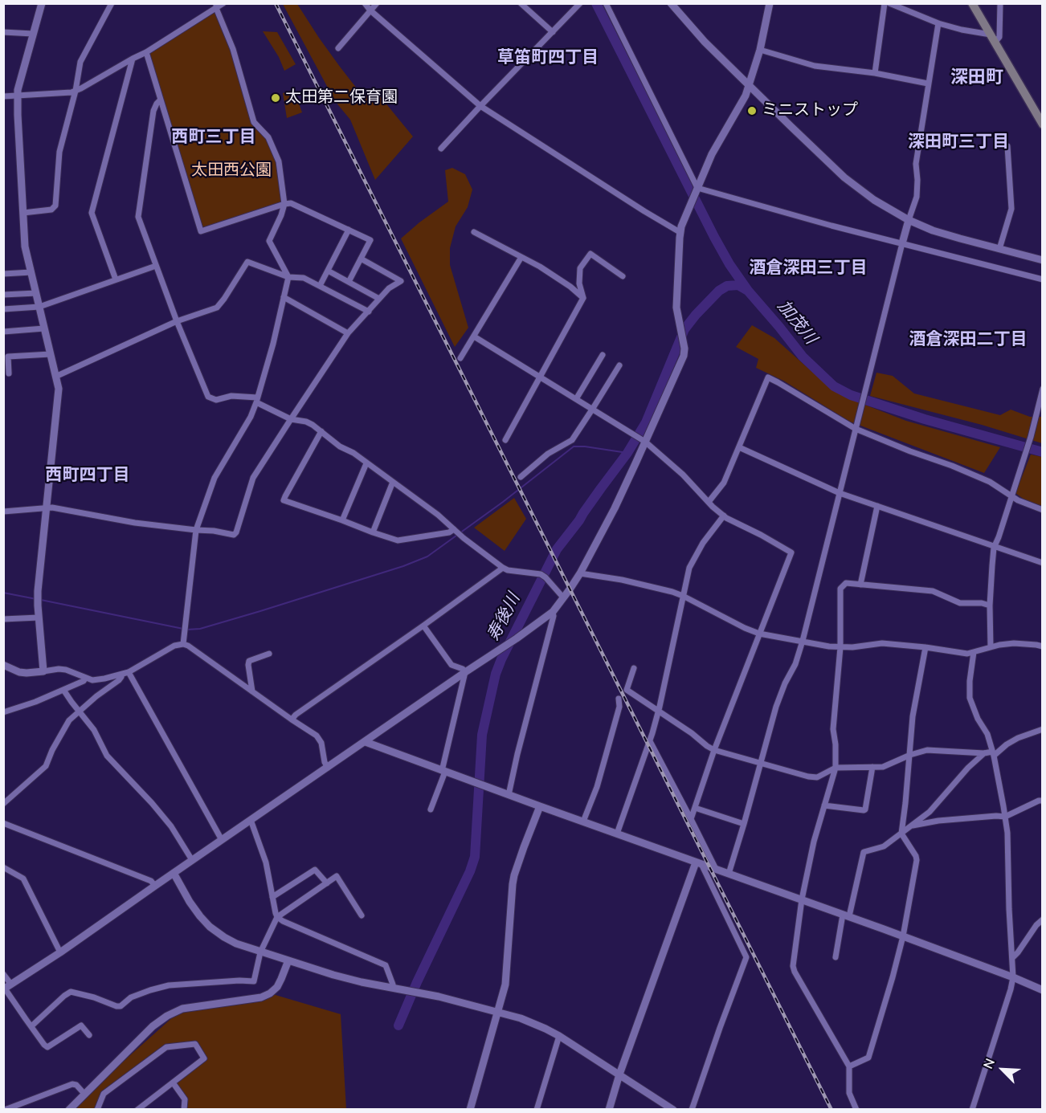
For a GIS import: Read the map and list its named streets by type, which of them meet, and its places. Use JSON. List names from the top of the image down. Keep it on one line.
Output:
{"districts":["草笛町四丁目","深田町","西町三丁目","深田町三丁目","酒倉深田三丁目","酒倉深田二丁目","西町四丁目"],"water":["加茂川","寿後川"],"parks":["太田西公園"],"places":["太田第二保育園","ミニストップ"],"north":"top left"}
